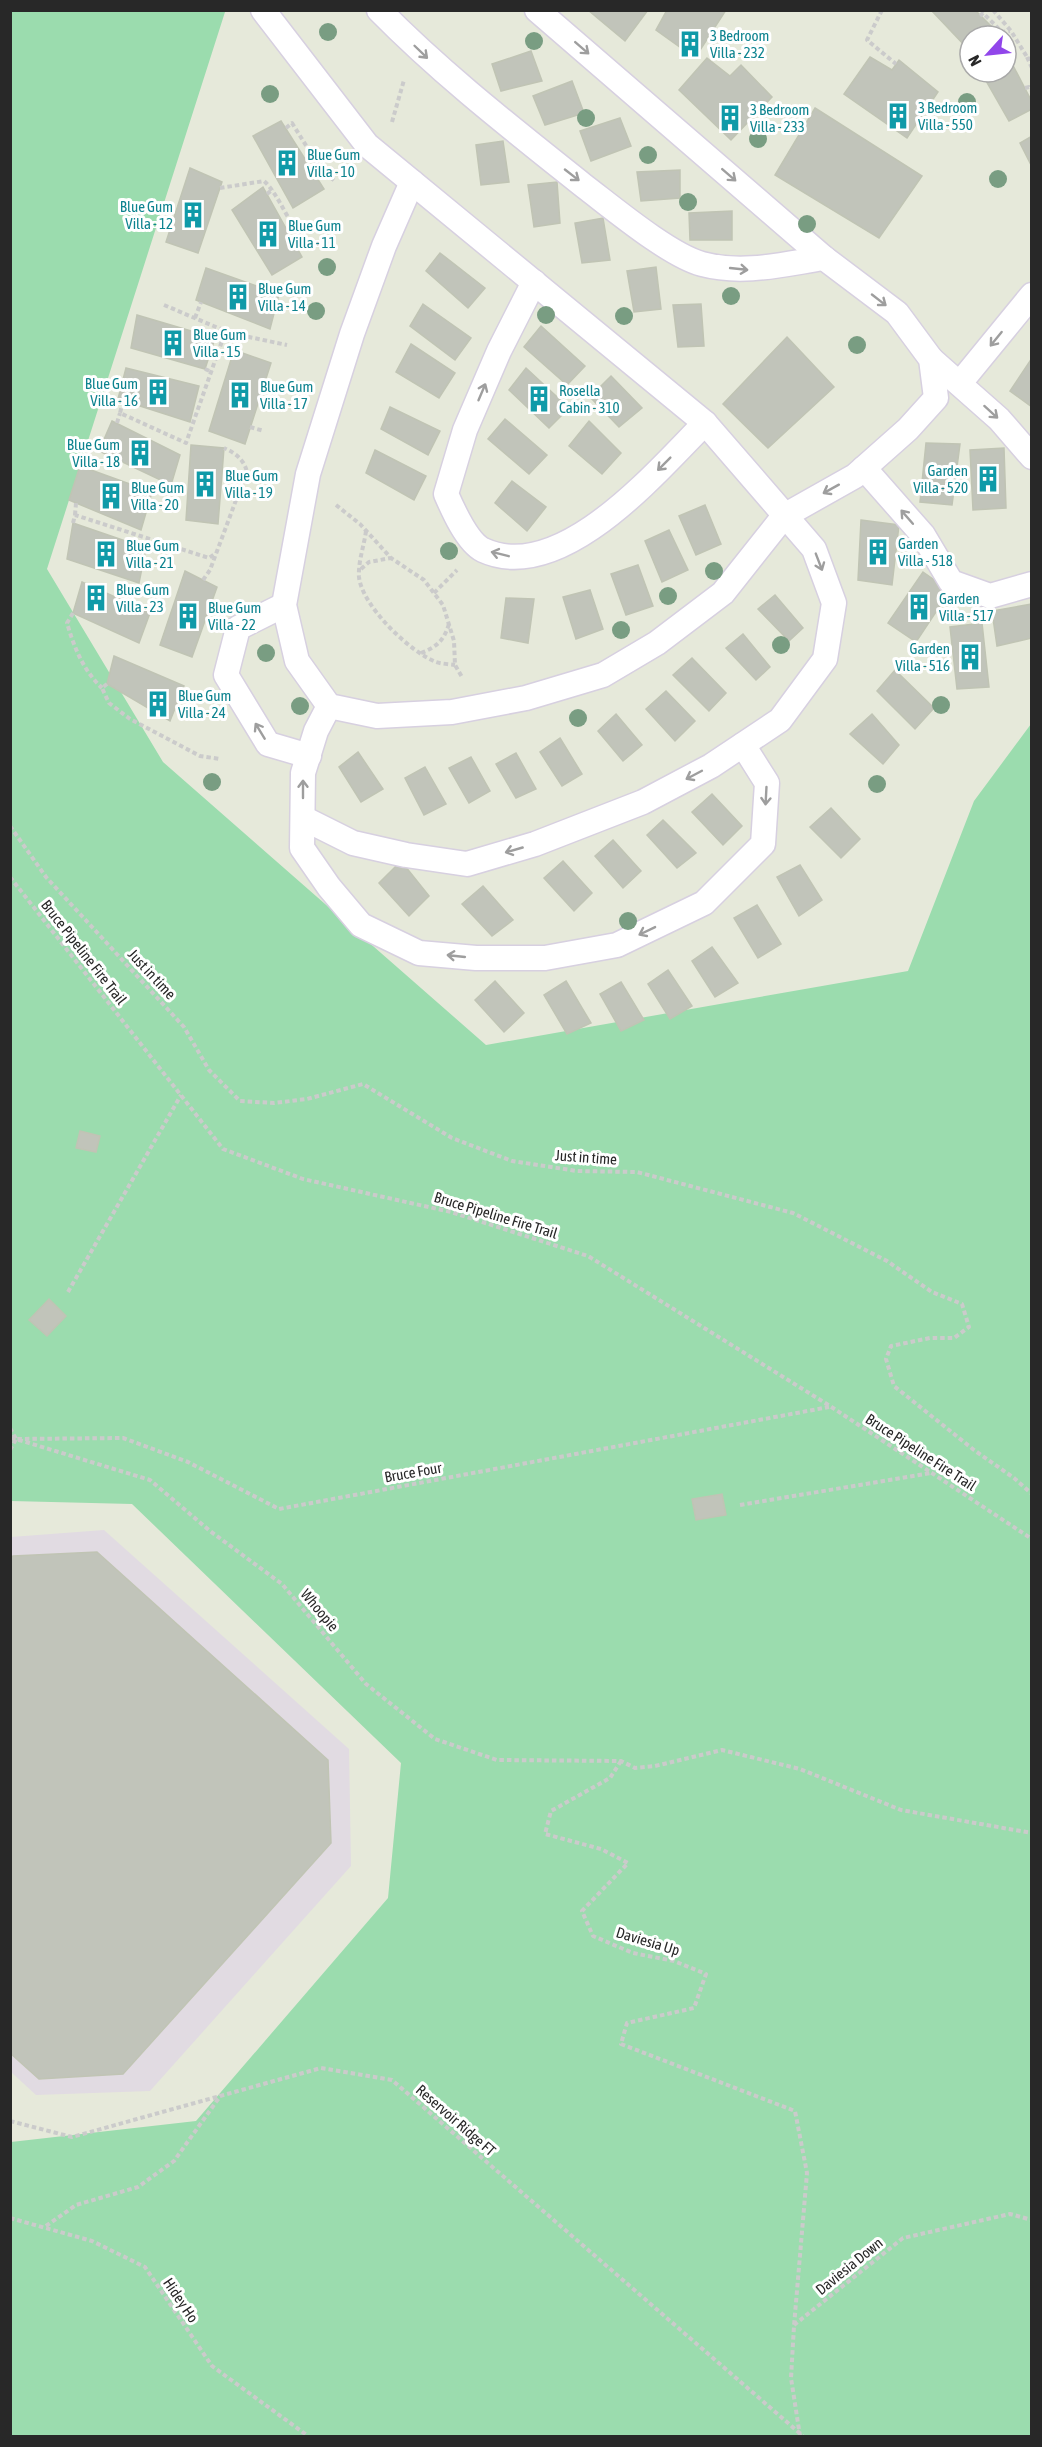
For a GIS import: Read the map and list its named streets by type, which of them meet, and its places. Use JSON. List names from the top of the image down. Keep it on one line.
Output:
{"streets":{"path":["Bruce Pipeline Fire Trail","Just in time","Bruce Four","Whoopie","Daviesia Up","Reservoir Ridge FT","Daviesia Down","Hidey Ho"]},"crossings":[["Bruce Pipeline Fire Trail","Bruce Four"],["Bruce Four","Whoopie"],["Whoopie","Daviesia Up"],["Daviesia Up","Daviesia Down"]],"places":{"building":["3 Bedroom Villa - 232","3 Bedroom Villa - 550","3 Bedroom Villa - 233","Blue Gum Villa - 10","Blue Gum Villa - 12","Blue Gum Villa - 11","Blue Gum Villa - 14","Blue Gum Villa - 15","Blue Gum Villa - 16","Blue Gum Villa - 17","Rosella Cabin - 310","Blue Gum Villa - 18","Garden Villa - 520","Blue Gum Villa - 19","Blue Gum Villa - 20","Garden Villa - 518","Blue Gum Villa - 21","Blue Gum Villa - 23","Garden Villa - 517","Blue Gum Villa - 22","Garden Villa - 516","Blue Gum Villa - 24"]},"north":"bottom left"}
